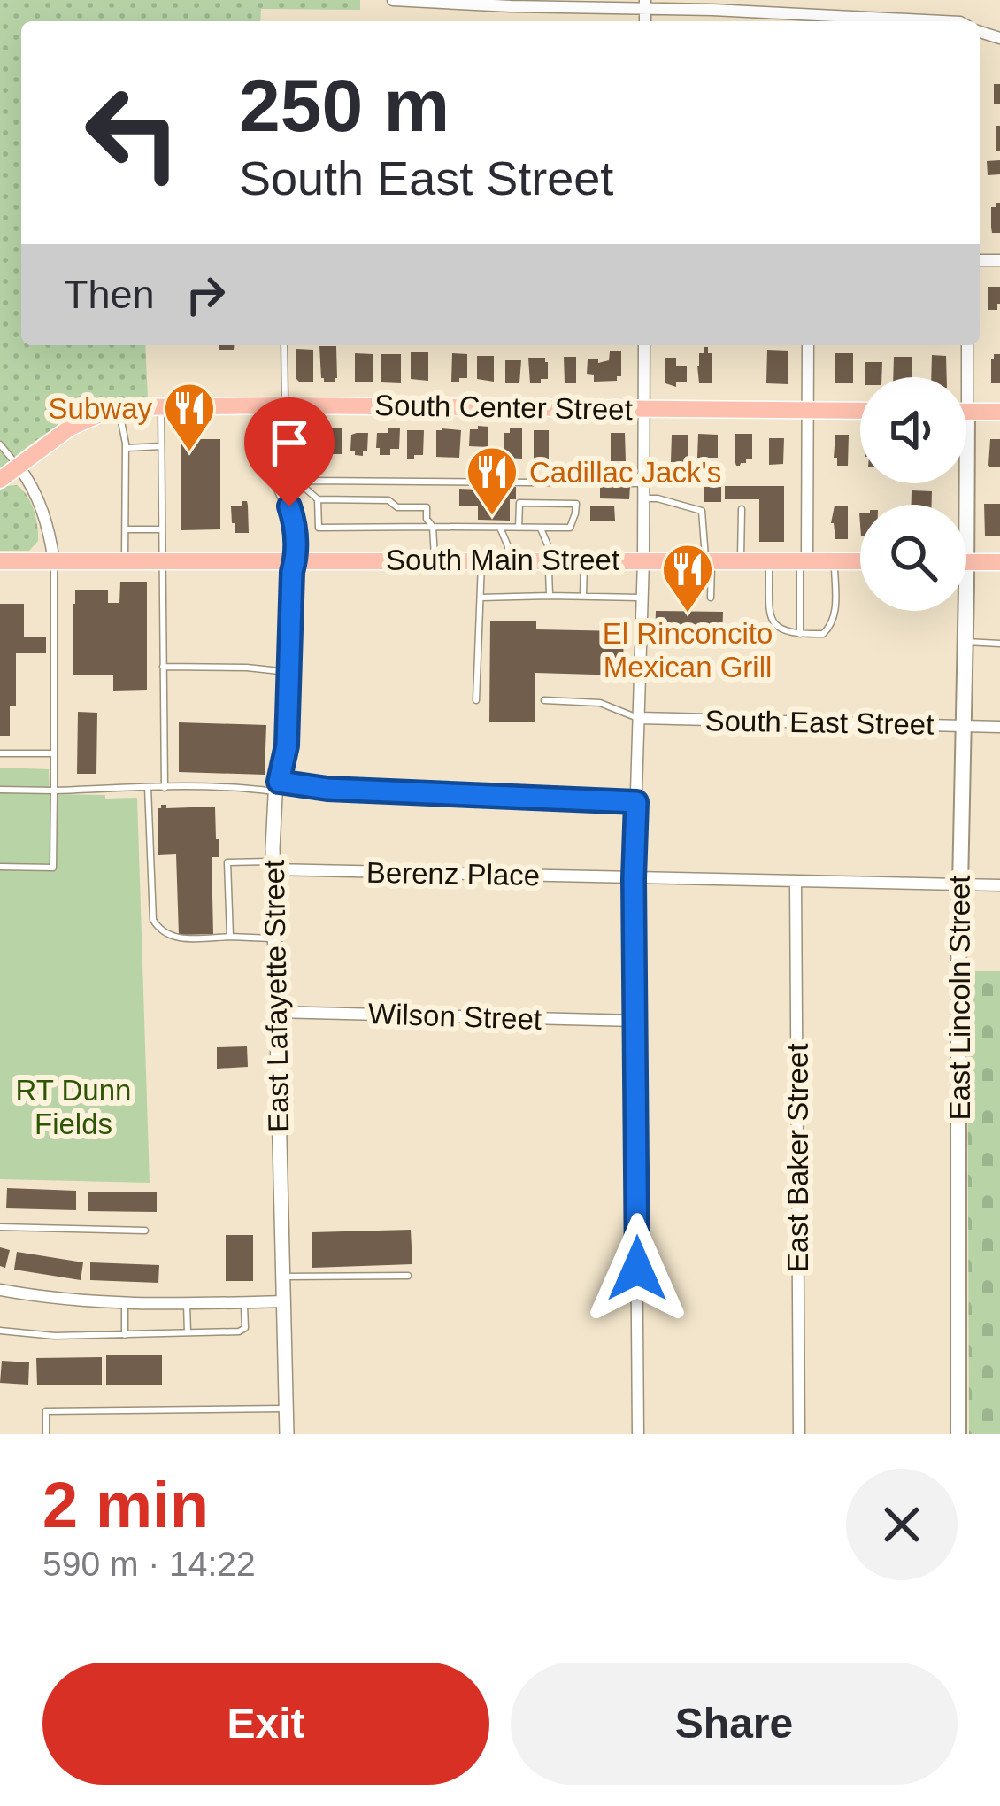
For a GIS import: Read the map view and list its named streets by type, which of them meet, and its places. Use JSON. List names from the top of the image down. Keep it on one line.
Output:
{"streets":{"main road":["South Center Street","South Main Street","East Lincoln Street"],"street":["South East Street","Berenz Place","East Lafayette Street","Wilson Street","East Baker Street"]},"crossings":[["South Center Street","East Lafayette Street"],["South Main Street","East Lafayette Street"],["South East Street","East Lincoln Street"],["Berenz Place","East Lafayette Street"],["Berenz Place","East Lincoln Street"],["Berenz Place","East Baker Street"],["East Lafayette Street","Wilson Street"]],"parks":["RT Dunn Fields"],"places":{"restaurant":["Subway","Cadillac Jack's","El Rinconcito Mexican Grill"]},"page":{"turn":["250 m","South East Street"],"then":"Then","heading":["2 min","590 m · 14:22"],"buttons":["Exit","Share"]}}
